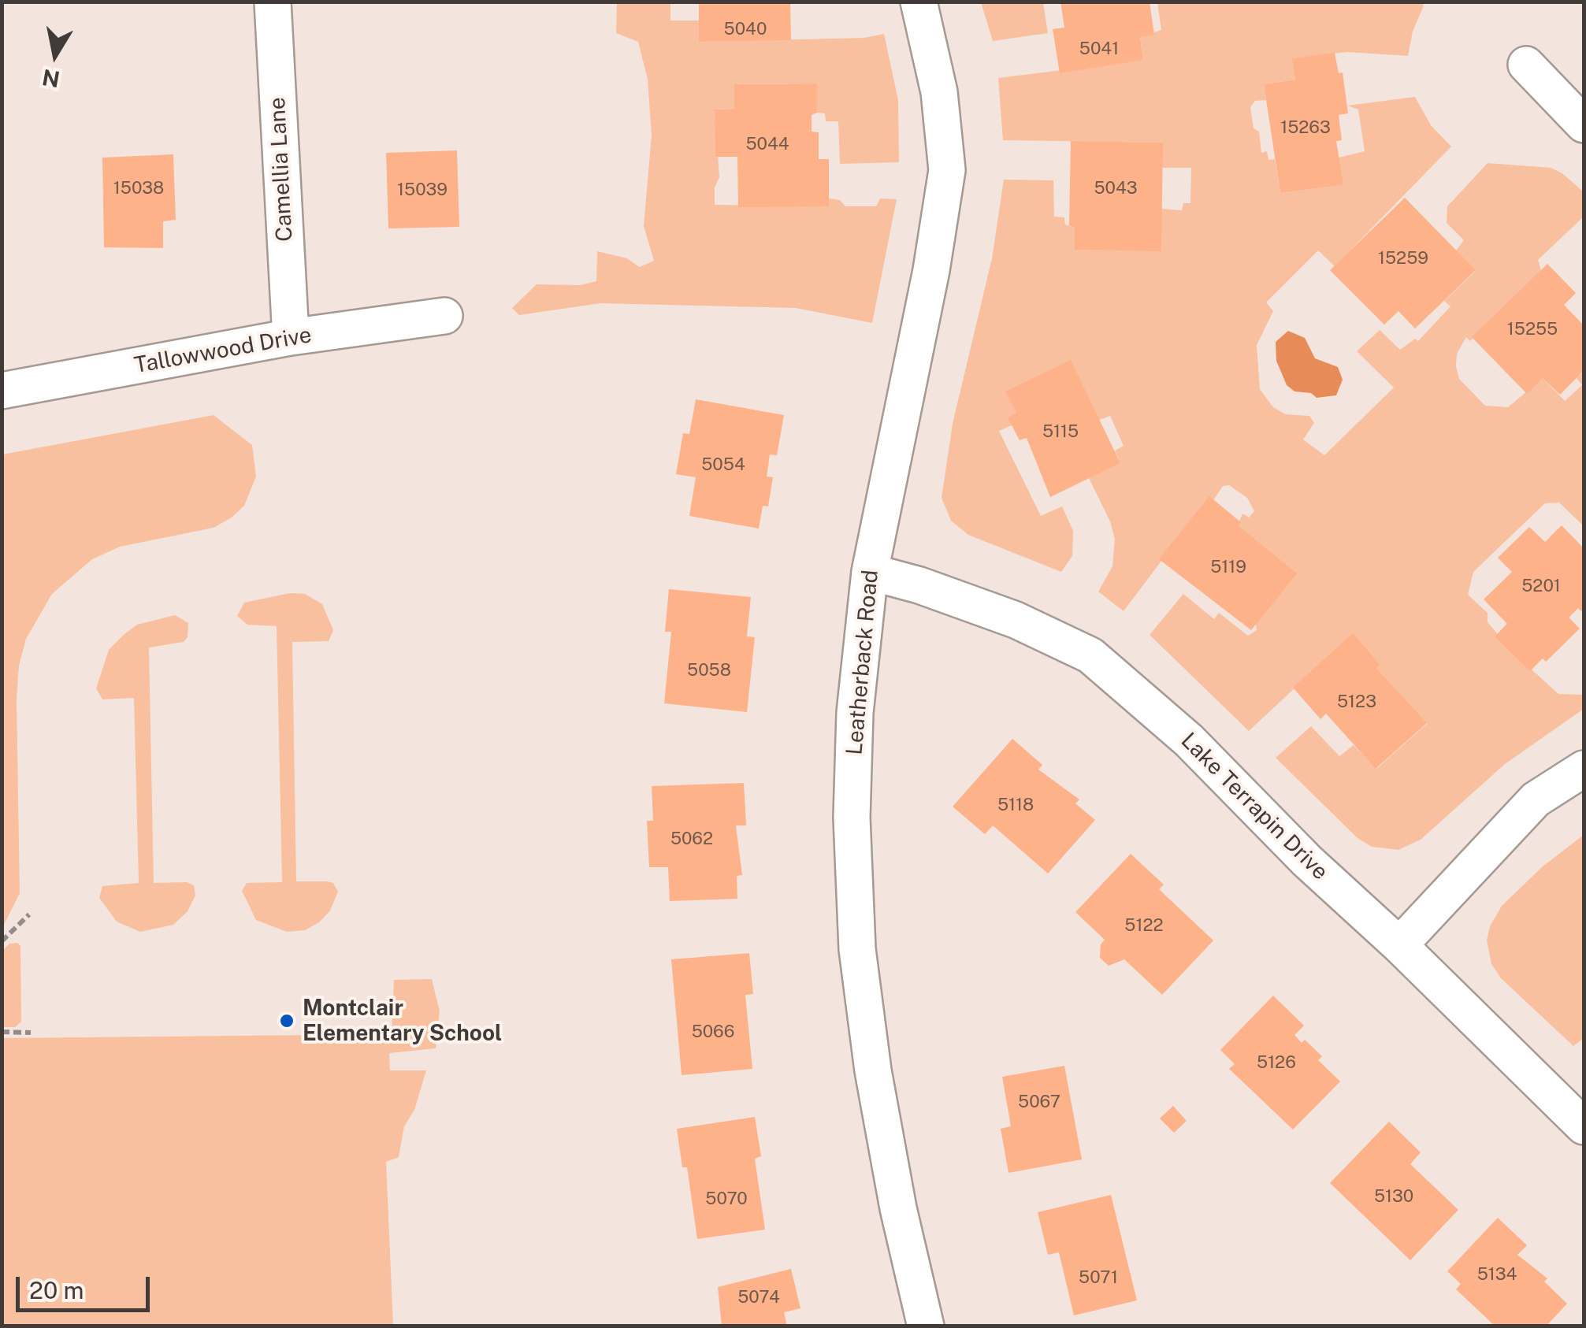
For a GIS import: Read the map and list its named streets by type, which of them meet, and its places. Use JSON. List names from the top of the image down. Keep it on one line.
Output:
{"streets":{"street":["Camellia Lane","Tallowwood Drive","Leatherback Road","Lake Terrapin Drive"]},"crossings":[["Camellia Lane","Tallowwood Drive"],["Leatherback Road","Lake Terrapin Drive"]],"places":["Montclair Elementary School"],"house_numbers":["5040","5041","15263","5044","15038","5043","15039","15259","15255","5115","5054","5119","5201","5058","5123","5118","5062","5122","5066","5126","5067","5130","5070","5134","5071","5074"],"scale_bar":"20 m","north":"bottom"}
